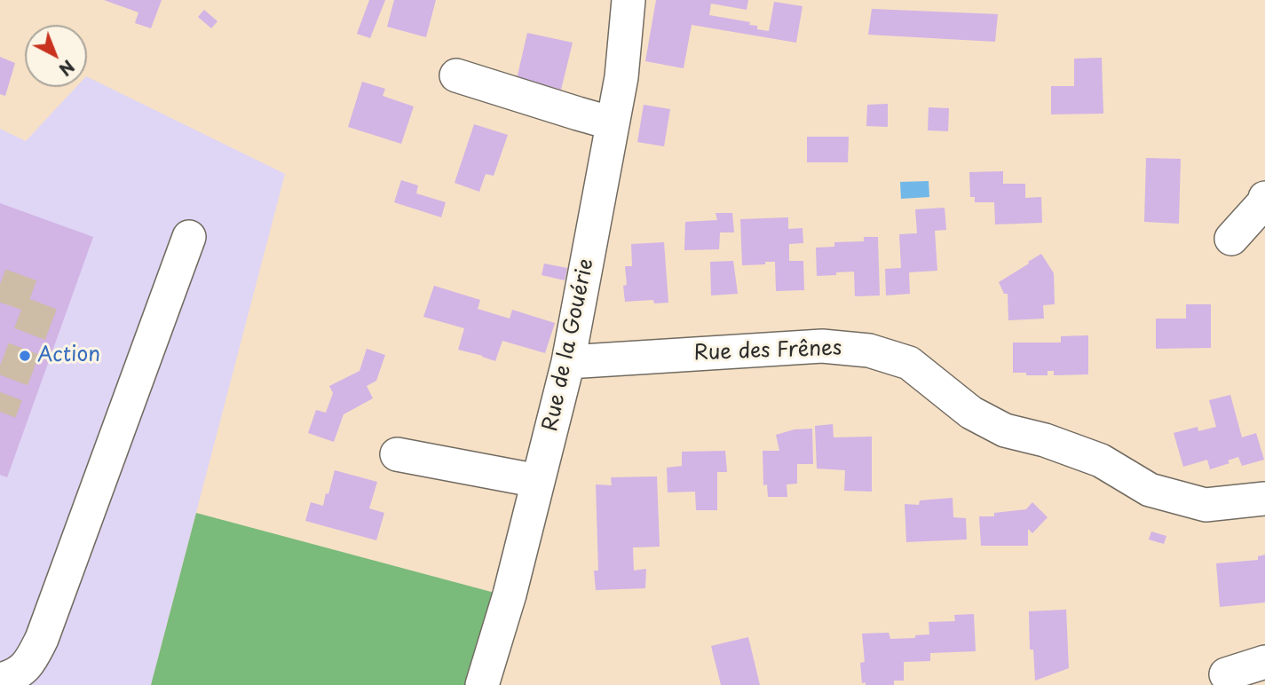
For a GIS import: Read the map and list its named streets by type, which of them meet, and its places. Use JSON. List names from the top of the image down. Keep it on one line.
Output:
{"streets":{"street":["Rue de la Gouérie","Rue des Frênes"]},"crossings":[["Rue de la Gouérie","Rue des Frênes"]],"places":["Action"],"north":"bottom right"}
